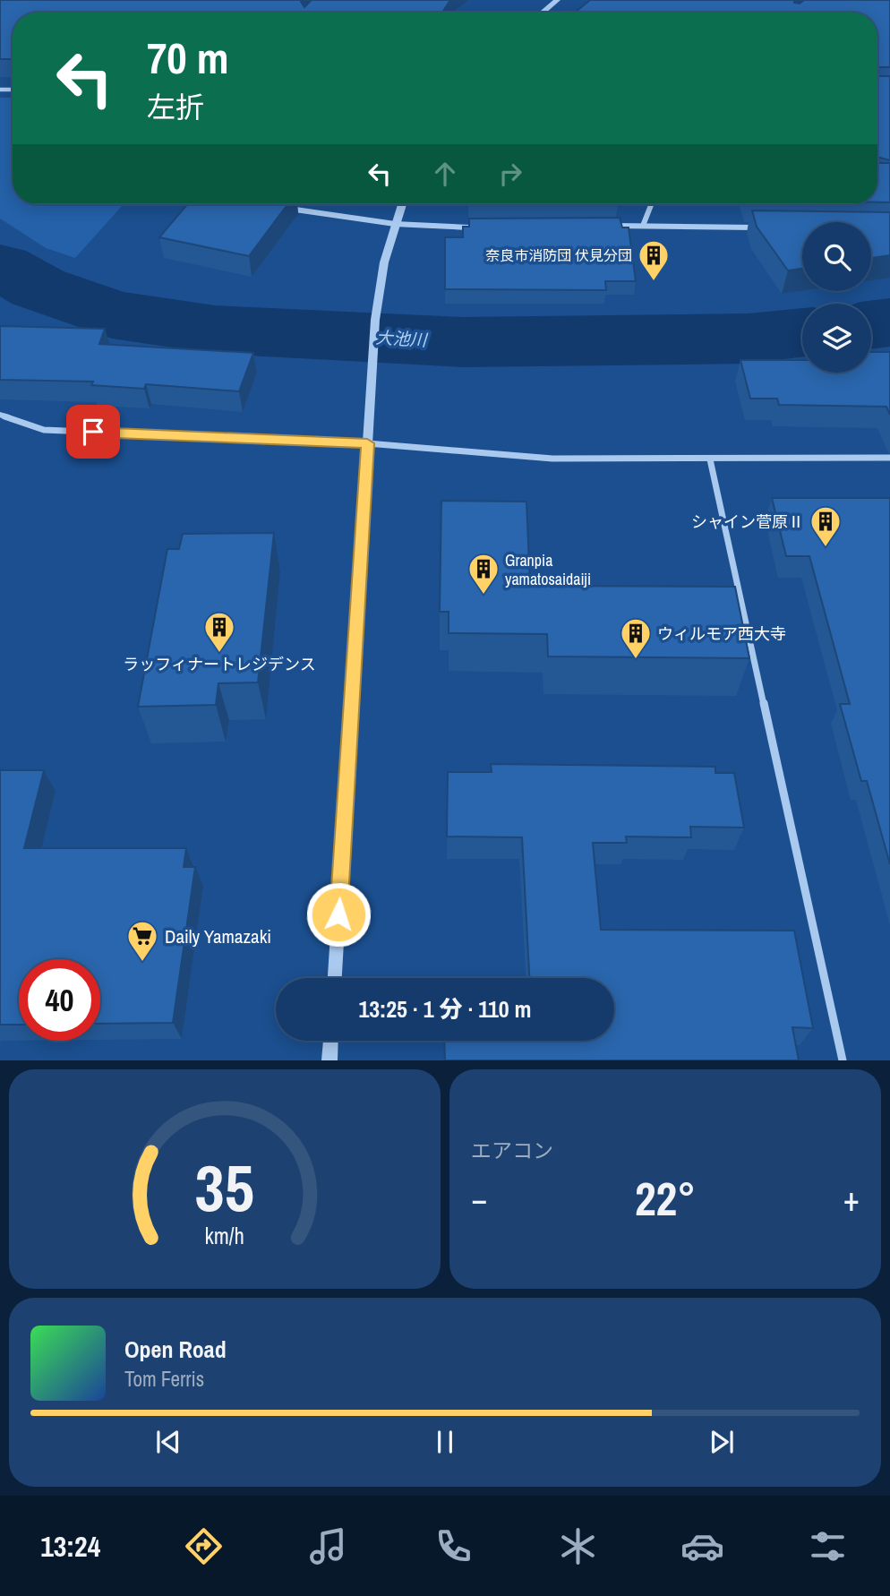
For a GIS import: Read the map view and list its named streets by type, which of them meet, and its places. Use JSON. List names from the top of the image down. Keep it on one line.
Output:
{"water":["大池川"],"places":{"building":["奈良市消防団 伏見分団","シャイン菅原Ⅱ","Granpia yamatosaidaiji","ラッフィナートレジデンス","ウィルモア西大寺"],"supermarket":["Daily Yamazaki"]},"page":{"turn":["70 m","左折"],"limit":"40","trip":"13:25 · 1 分 · 110 m","tile":"エアコン","heat":["−","22°","+"],"song":["Open Road","Tom Ferris"],"tabs":"13:24","gauge":["35","km/h"]}}
